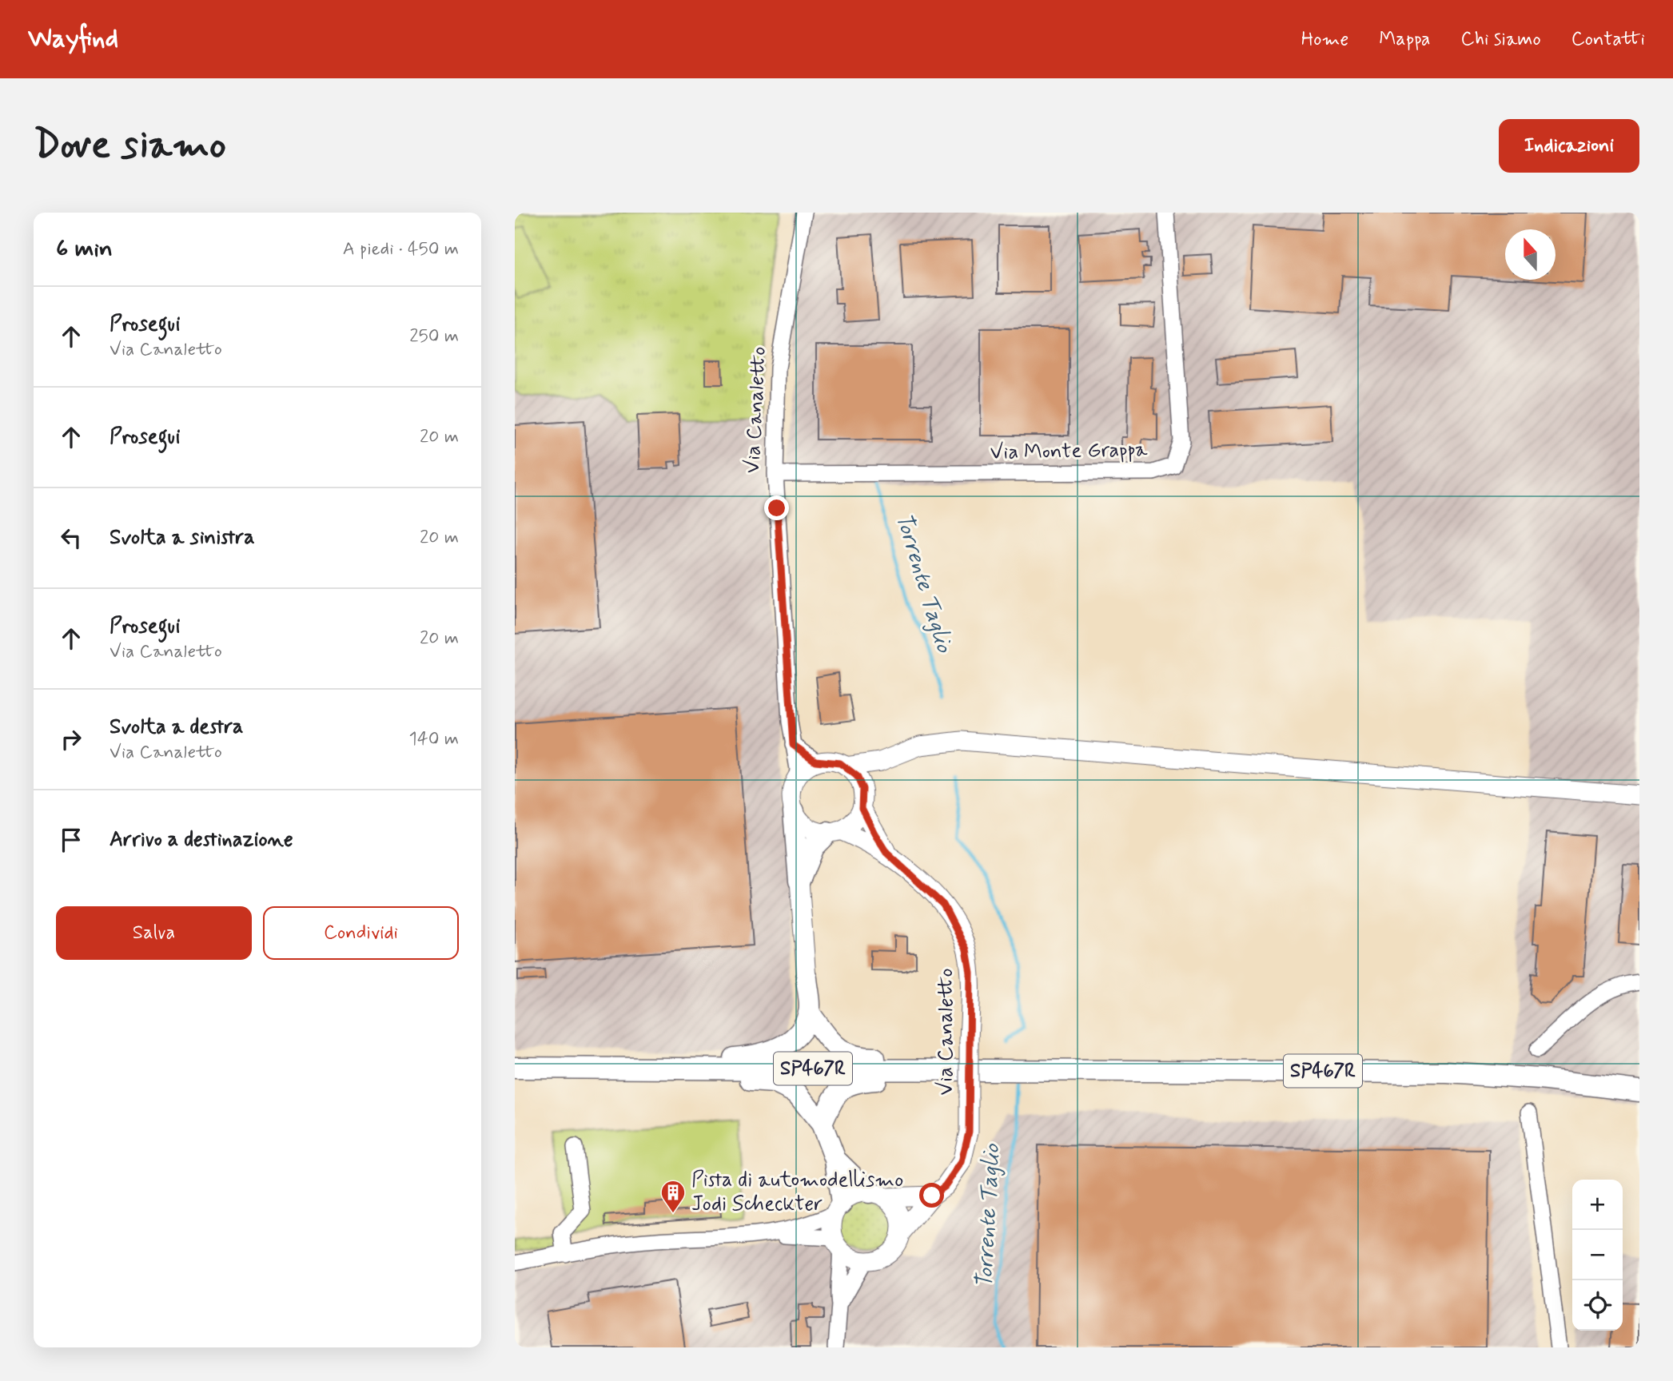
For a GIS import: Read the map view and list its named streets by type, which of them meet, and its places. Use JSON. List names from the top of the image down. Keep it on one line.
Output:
{"streets":{"highway":["SP467R"],"main road":["Via Canaletto"],"street":["Via Monte Grappa"]},"crossings":[["Via Canaletto","Via Monte Grappa"]],"water":["Torrente Taglio"],"places":{"building":["Pista di automodellismo Jodi Scheckter"]},"north":"top","page":{"header":"Wayfind","nav":["Home","Mappa","Chi siamo","Contatti"],"buttons":["Indicazioni",["Salva","Condividi"]],"title":"Dove siamo","heading":["6 min","A piedi · 450 m"],"list":[["Prosegui","Via Canaletto","250 m"],["Prosegui","20 m"],["Svolta a sinistra","20 m"],["Prosegui","Via Canaletto","20 m"],["Svolta a destra","Via Canaletto","140 m"],"Arrivo a destinazione"],"map_buttons":["+","−"]}}
